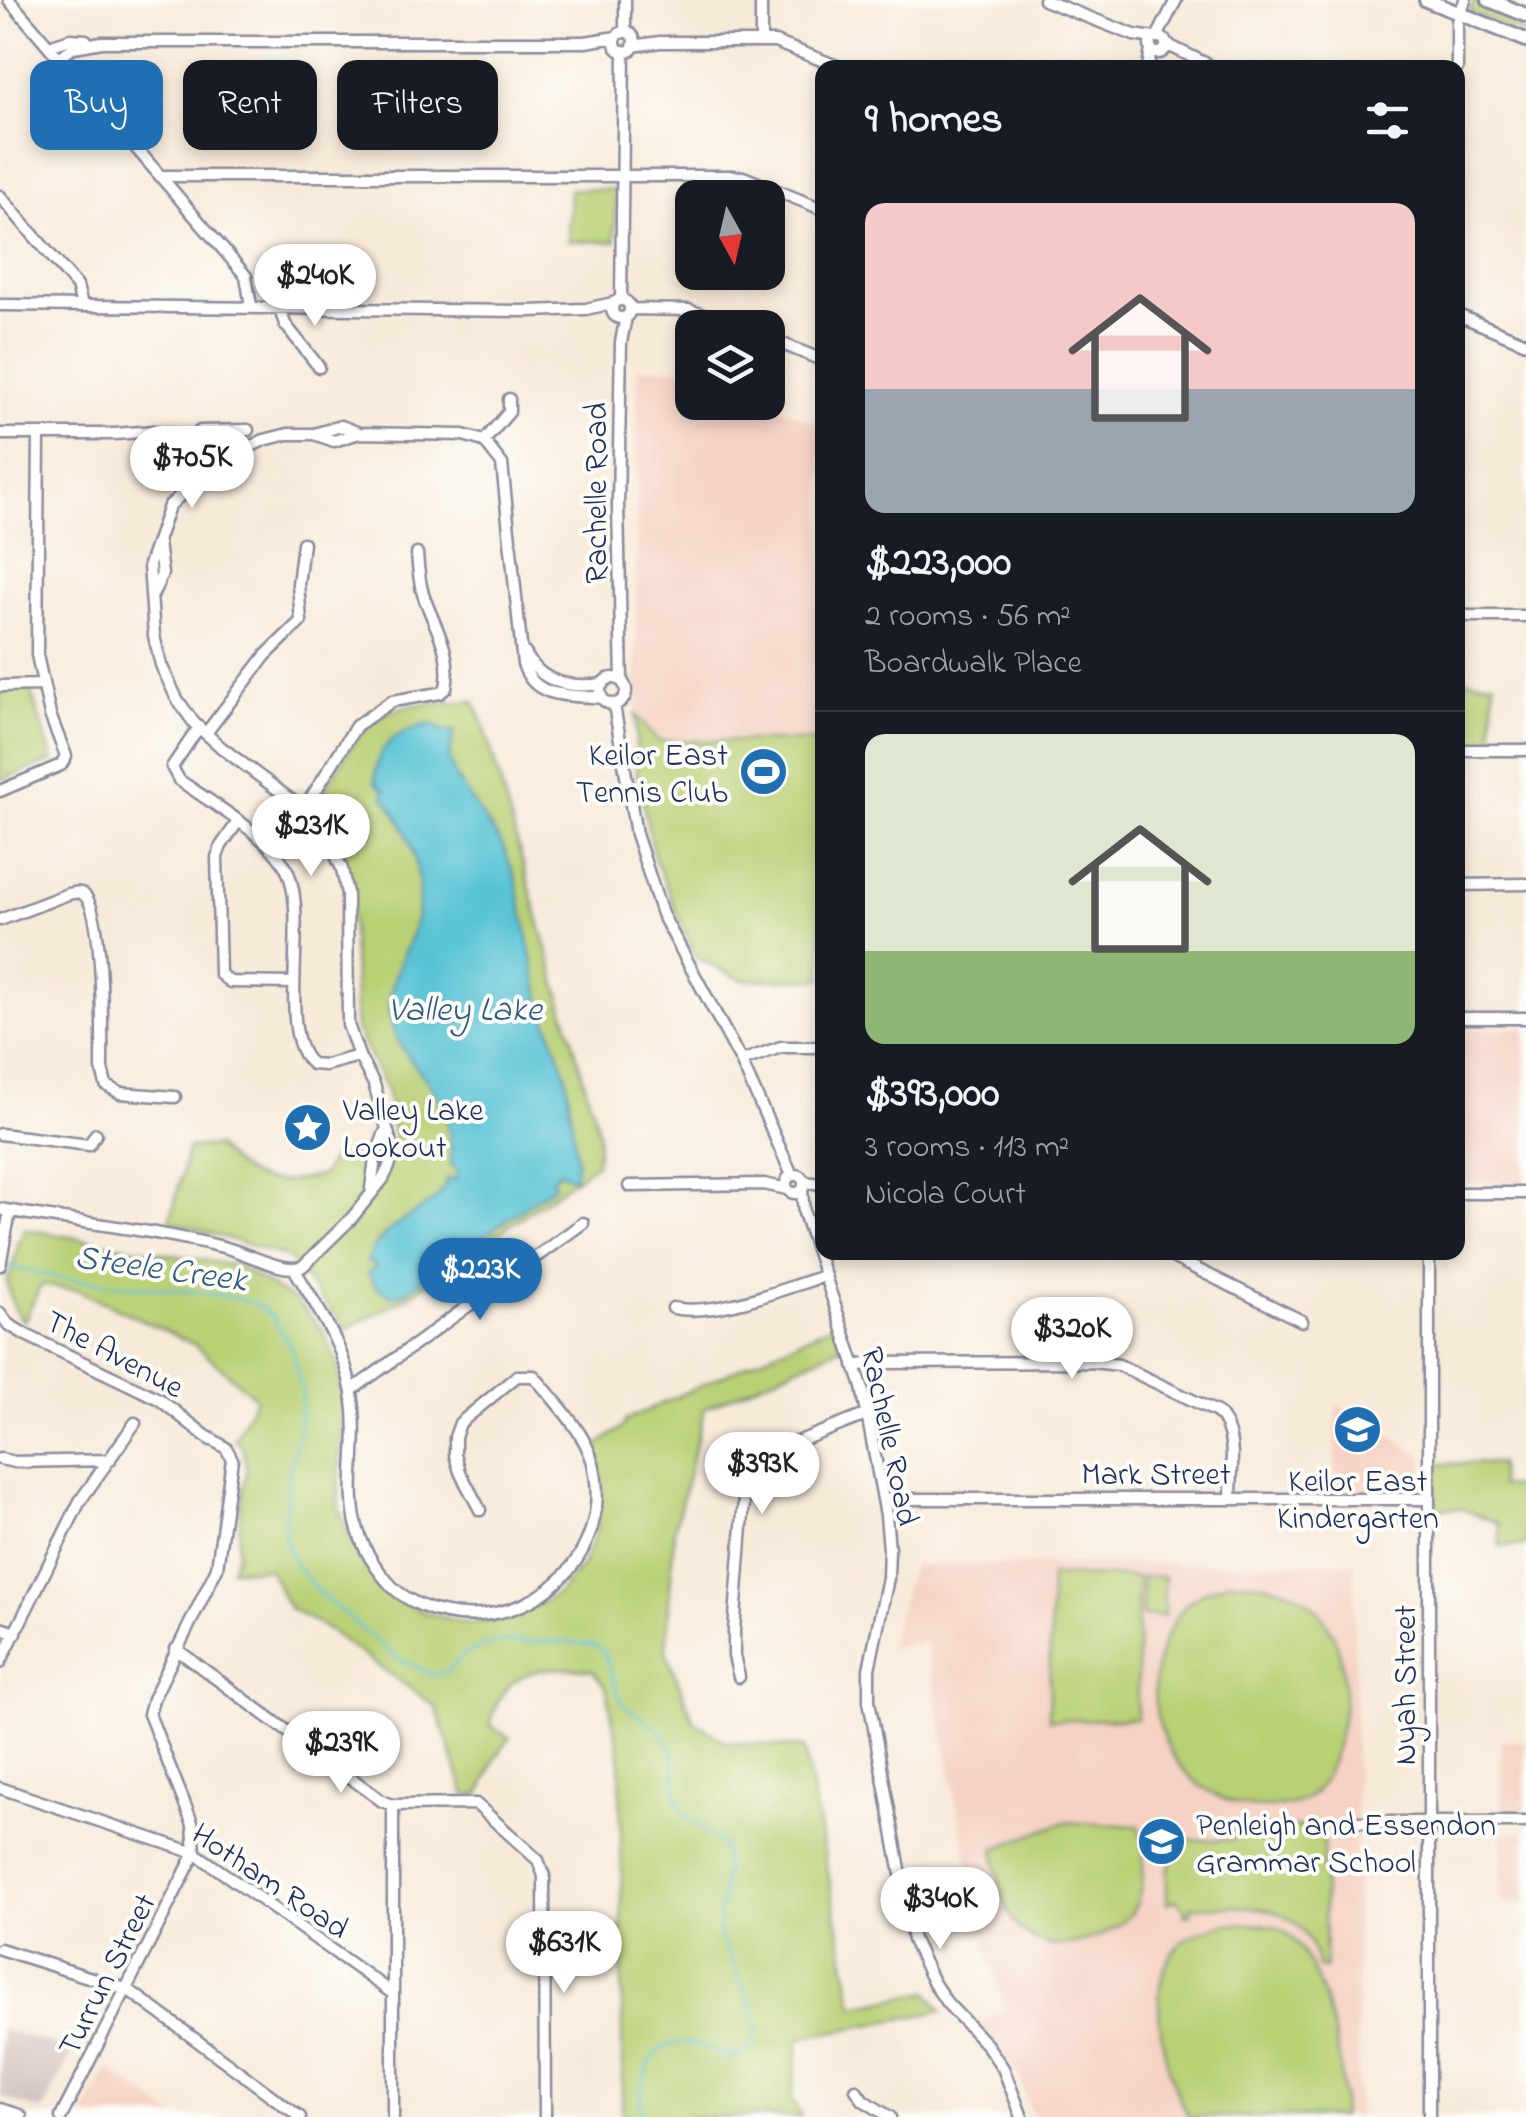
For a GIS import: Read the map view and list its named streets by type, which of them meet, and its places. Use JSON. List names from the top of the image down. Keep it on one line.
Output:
{"streets":{"street":["Rachelle Road","The Avenue","Mark Street","Nyah Street","Hotham Road","Turrun Street"]},"crossings":[["Rachelle Road","Mark Street"],["The Avenue","Hotham Road"],["The Avenue","Turrun Street"],["Mark Street","Nyah Street"],["Hotham Road","Turrun Street"]],"water":["Valley Lake","Steele Creek"],"places":{"sports":["Keilor East Tennis Club"],"place":["Valley Lake Lookout"],"school or university":["Keilor East Kindergarten","Penleigh and Essendon Grammar School"]},"north":"bottom","page":{"chip":["Buy","Rent","Filters"],"heading":"9 homes","list":[{"name":"$223,000","note":"2 rooms · 56 m² · Boardwalk Place"},{"name":"$393,000","note":"3 rooms · 113 m² · Nicola Court"}],"price":["$240K","$705K","$231K","$223K","$320K","$393K","$239K","$340K","$631K"]}}
